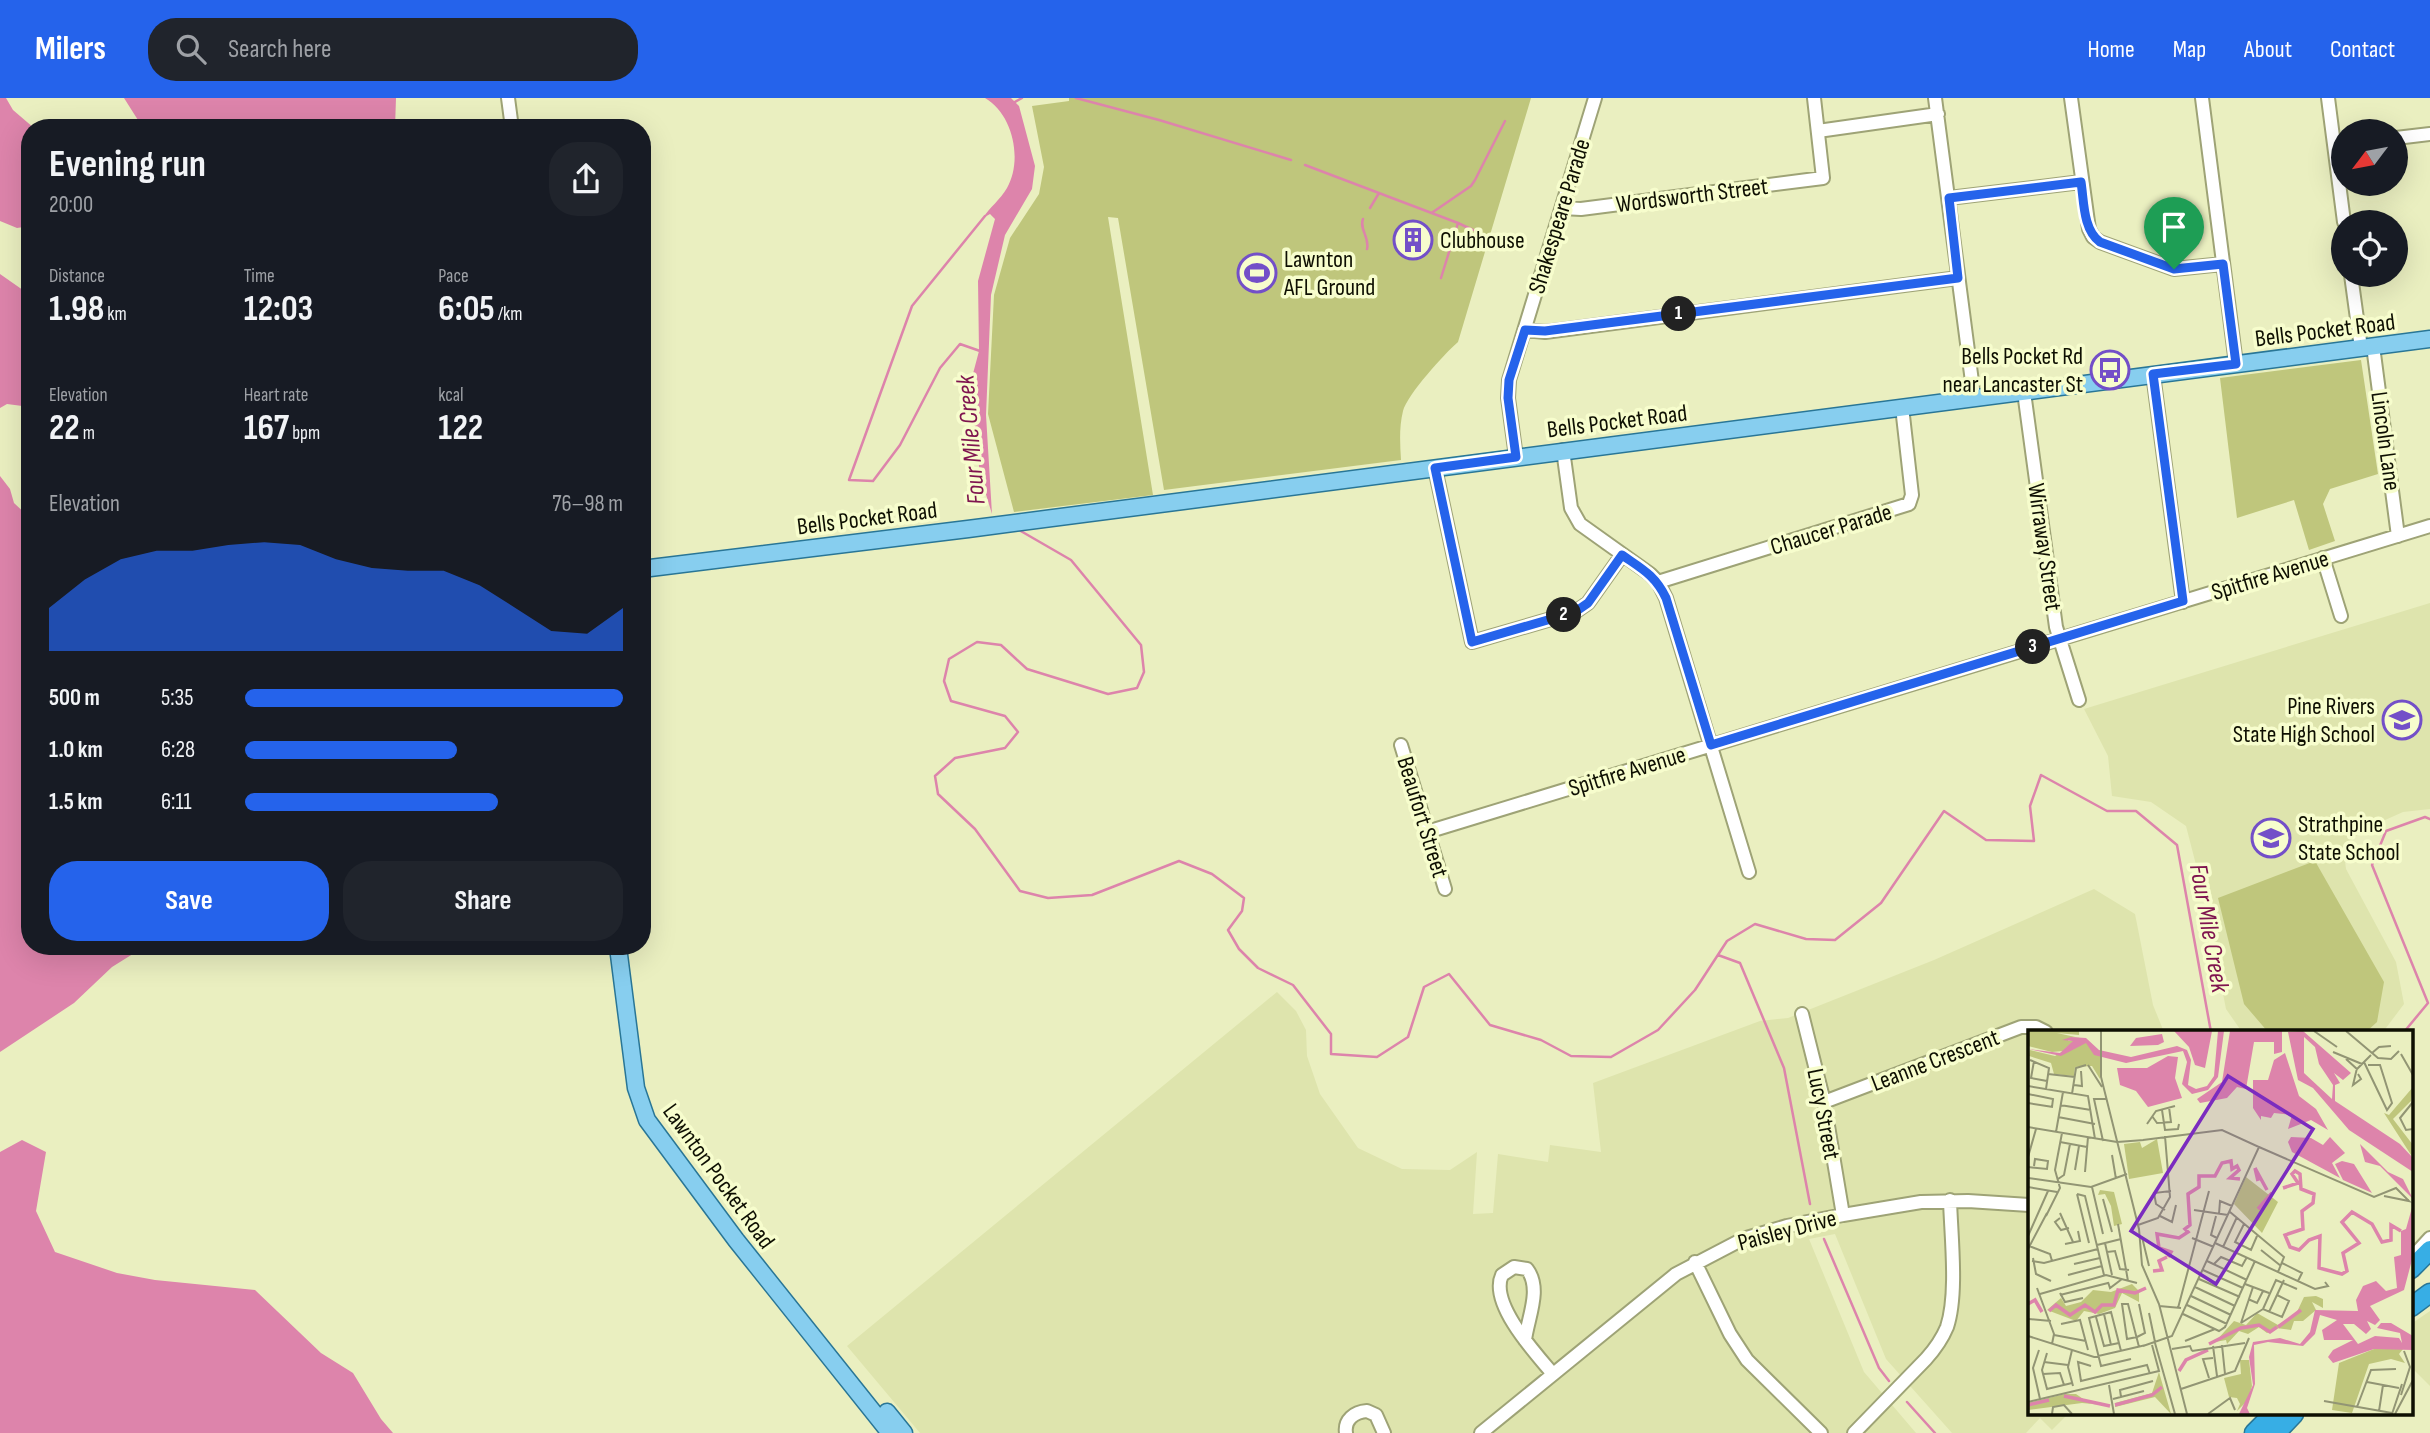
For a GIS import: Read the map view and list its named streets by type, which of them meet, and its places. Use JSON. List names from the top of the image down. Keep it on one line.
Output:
{"streets":{"main road":["Bells Pocket Road","Lawnton Pocket Road"],"street":["Wordsworth Street","Shakespeare Parade","Lincoln Lane","Chaucer Parade","Wirraway Street","Spitfire Avenue","Beaufort Street","Leanne Crescent","Lucy Street","Paisley Drive"]},"crossings":[["Wordsworth Street","Shakespeare Parade"],["Shakespeare Parade","Bells Pocket Road"],["Bells Pocket Road","Lincoln Lane"],["Bells Pocket Road","Chaucer Parade"],["Bells Pocket Road","Wirraway Street"],["Lincoln Lane","Spitfire Avenue"],["Wirraway Street","Spitfire Avenue"],["Spitfire Avenue","Beaufort Street"],["Leanne Crescent","Lucy Street"],["Lucy Street","Paisley Drive"]],"water":["Four Mile Creek"],"places":{"building":["Clubhouse"],"sports":["Lawnton AFL Ground"],"bus stop":["Bells Pocket Rd near Lancaster St"],"school or university":["Pine Rivers State High School","Strathpine State School"]},"north":"bottom left","page":{"header":"Milers","search":"Search here","nav":["Home","Map","About","Contact"],"heading":["Evening run","20:00"],"stats":[["Distance","1.98 km"],["Time","12:03"],["Pace","6:05 /km"],["Elevation","22 m"],["Heart rate","167 bpm"],["kcal","122"]],"pins":["1","2","3"],"chart":["Elevation","76–98 m"],"list":[{"name":"500 m","note":"5:35"},{"name":"1.0 km","note":"6:28"},{"name":"1.5 km","note":"6:11"}],"buttons":["Save","Share"]}}
